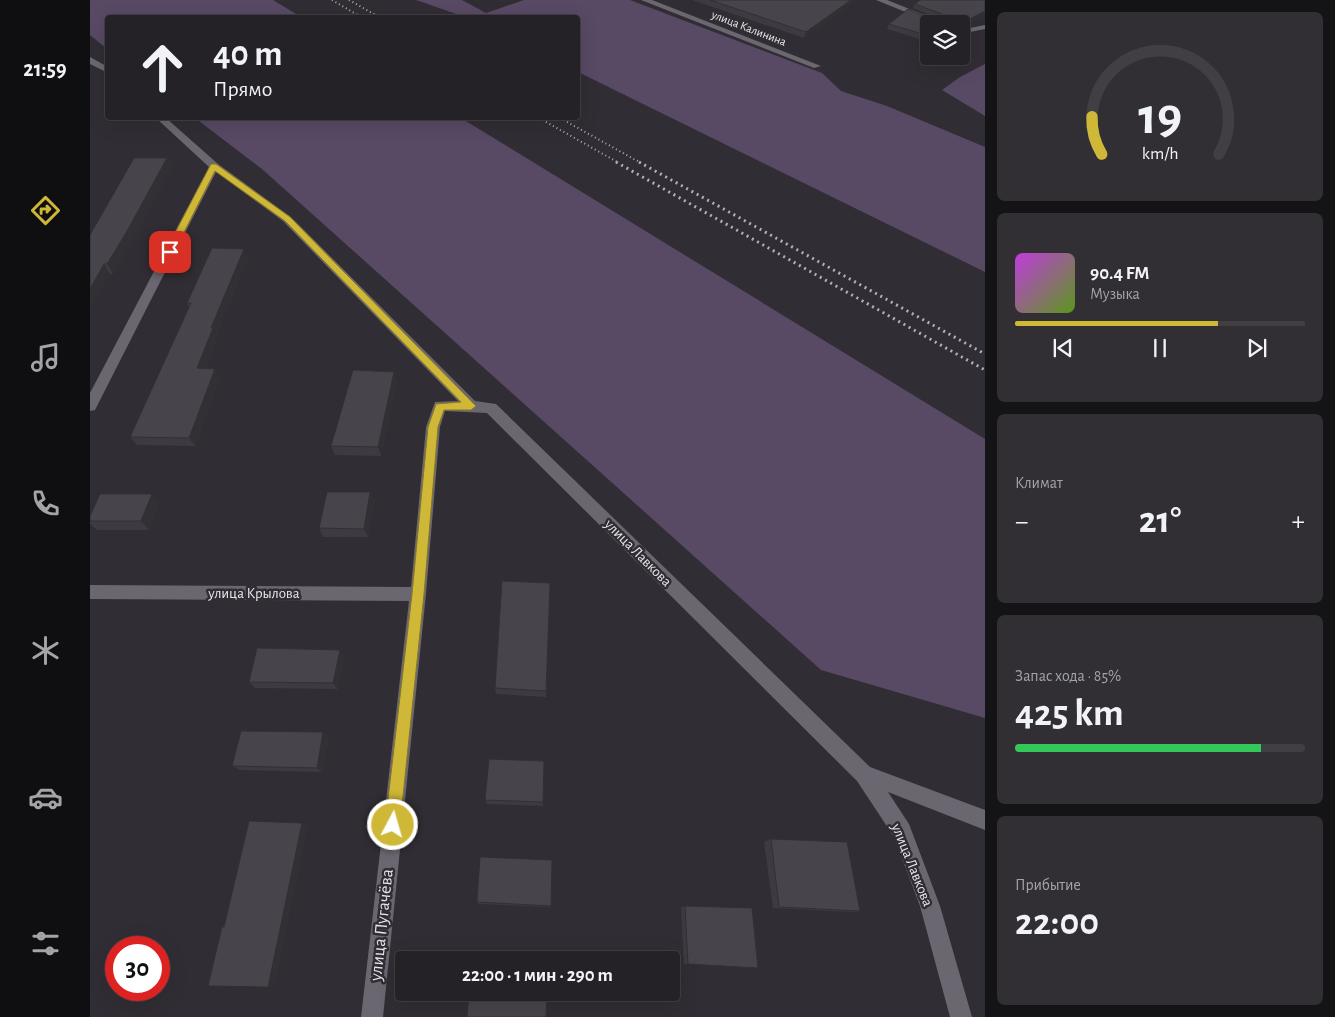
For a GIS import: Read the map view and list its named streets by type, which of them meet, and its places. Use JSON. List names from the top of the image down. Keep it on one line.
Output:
{"streets":{"street":["улица Калинина","улица Лавкова","улица Крылова","улица Пугачёва"]},"crossings":[["улица Лавкова","улица Крылова"],["улица Лавкова","улица Пугачёва"],["улица Крылова","улица Пугачёва"]],"page":{"tabs":"21:59","turn":["40 m","Прямо"],"song":["90.4 FM","Музыка"],"tile":["Климат",["Запас хода · 85%","425 km"],["Прибытие","22:00"]],"heat":["−","21°","+"],"limit":"30","trip":"22:00 · 1 мин · 290 m","gauge":["19","km/h"]}}
